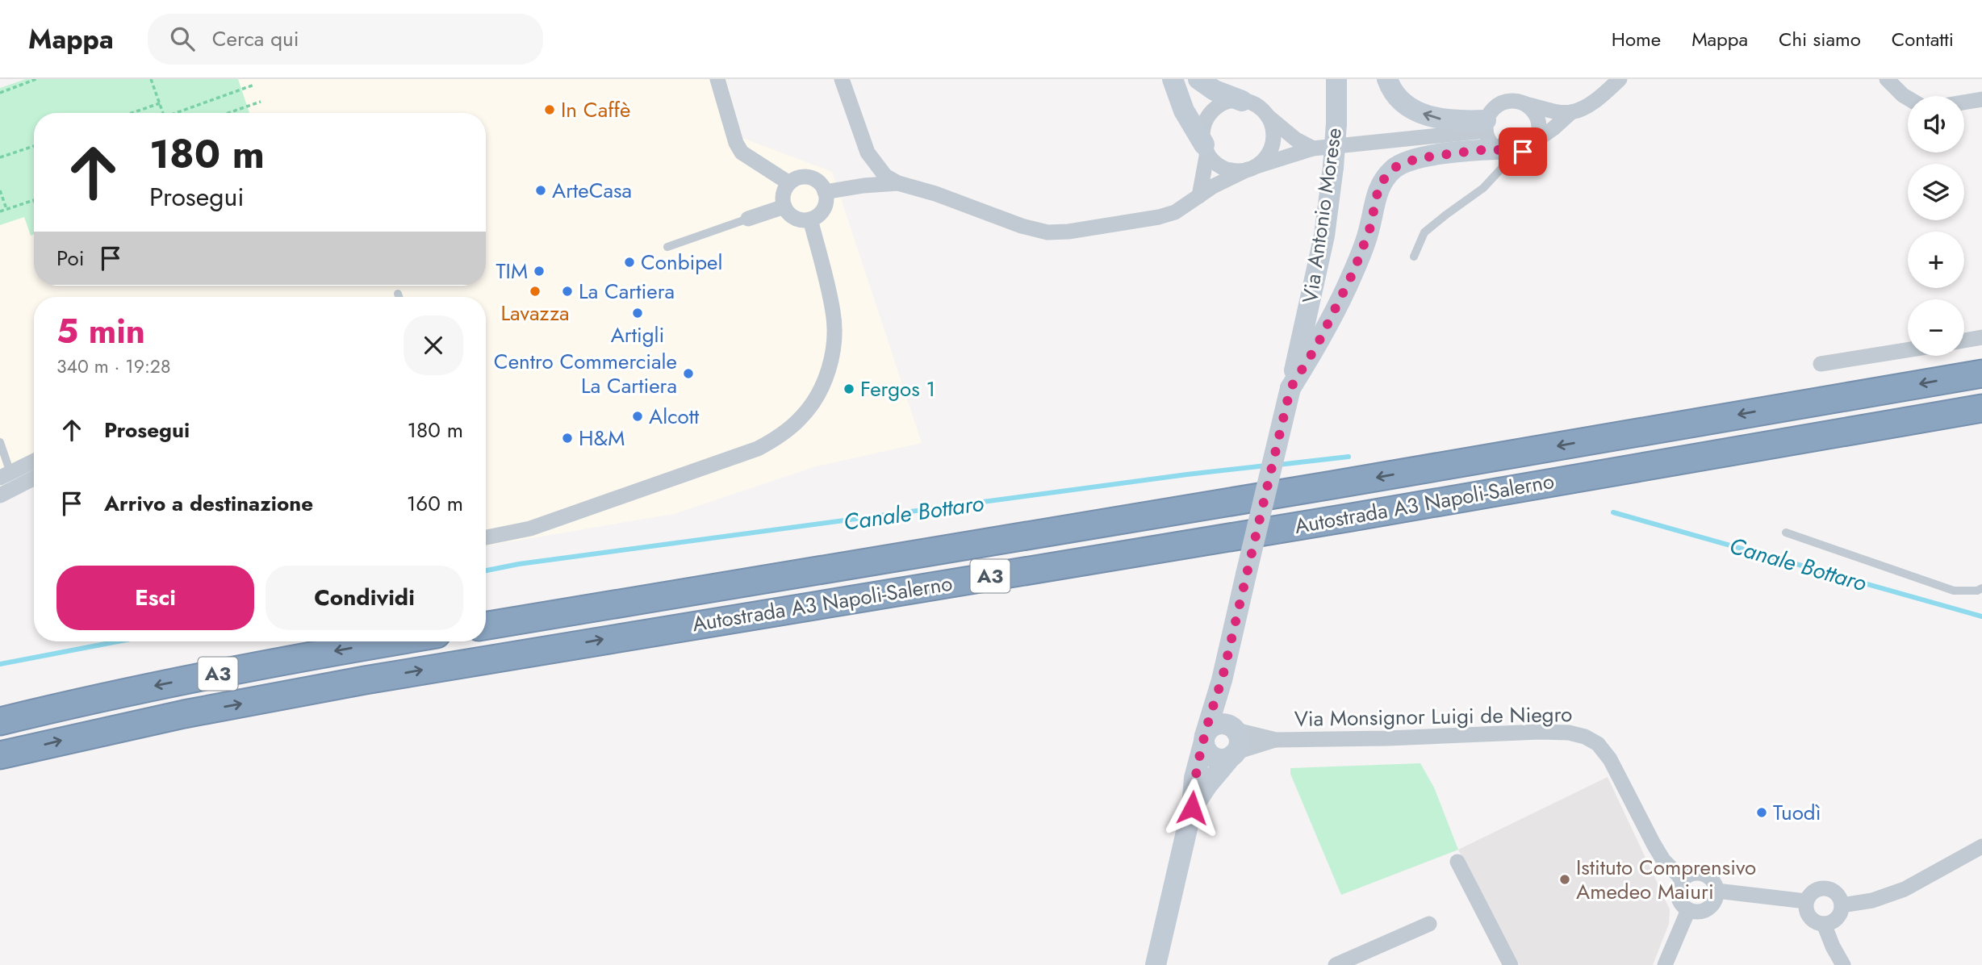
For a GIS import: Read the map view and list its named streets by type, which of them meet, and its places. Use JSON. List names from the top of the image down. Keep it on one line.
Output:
{"streets":{"highway":["Autostrada A3 Napoli-Salerno","A3"],"street":["Via Antonio Morese","Via Monsignor Luigi de Niegro"]},"water":["Canale Bottaro"],"places":["In Caffè","ArteCasa","Conbipel","TIM","Lavazza","La Cartiera","Artigli","Centro Commerciale La Cartiera","Fergos 1","Alcott","H&M","Tuodì","Istituto Comprensivo Amedeo Maiuri"],"page":{"header":"Mappa","search":"Cerca qui","nav":["Home","Mappa","Chi siamo","Contatti"],"map_buttons":["+","−"],"turn":["180 m","Prosegui"],"then":"Poi","heading":["5 min","340 m · 19:28"],"list":[{"name":"Prosegui","value":"180 m"},{"name":"Arrivo a destinazione","value":"160 m"}],"buttons":["Esci","Condividi"]}}
